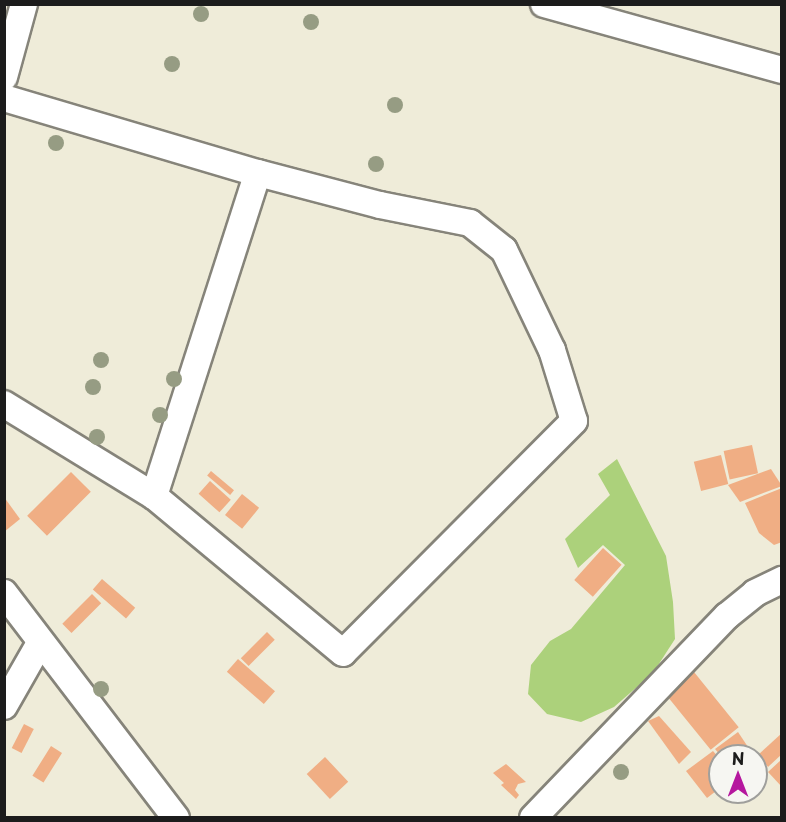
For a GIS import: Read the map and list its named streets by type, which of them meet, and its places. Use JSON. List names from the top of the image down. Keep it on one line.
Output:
{"north":"top"}
